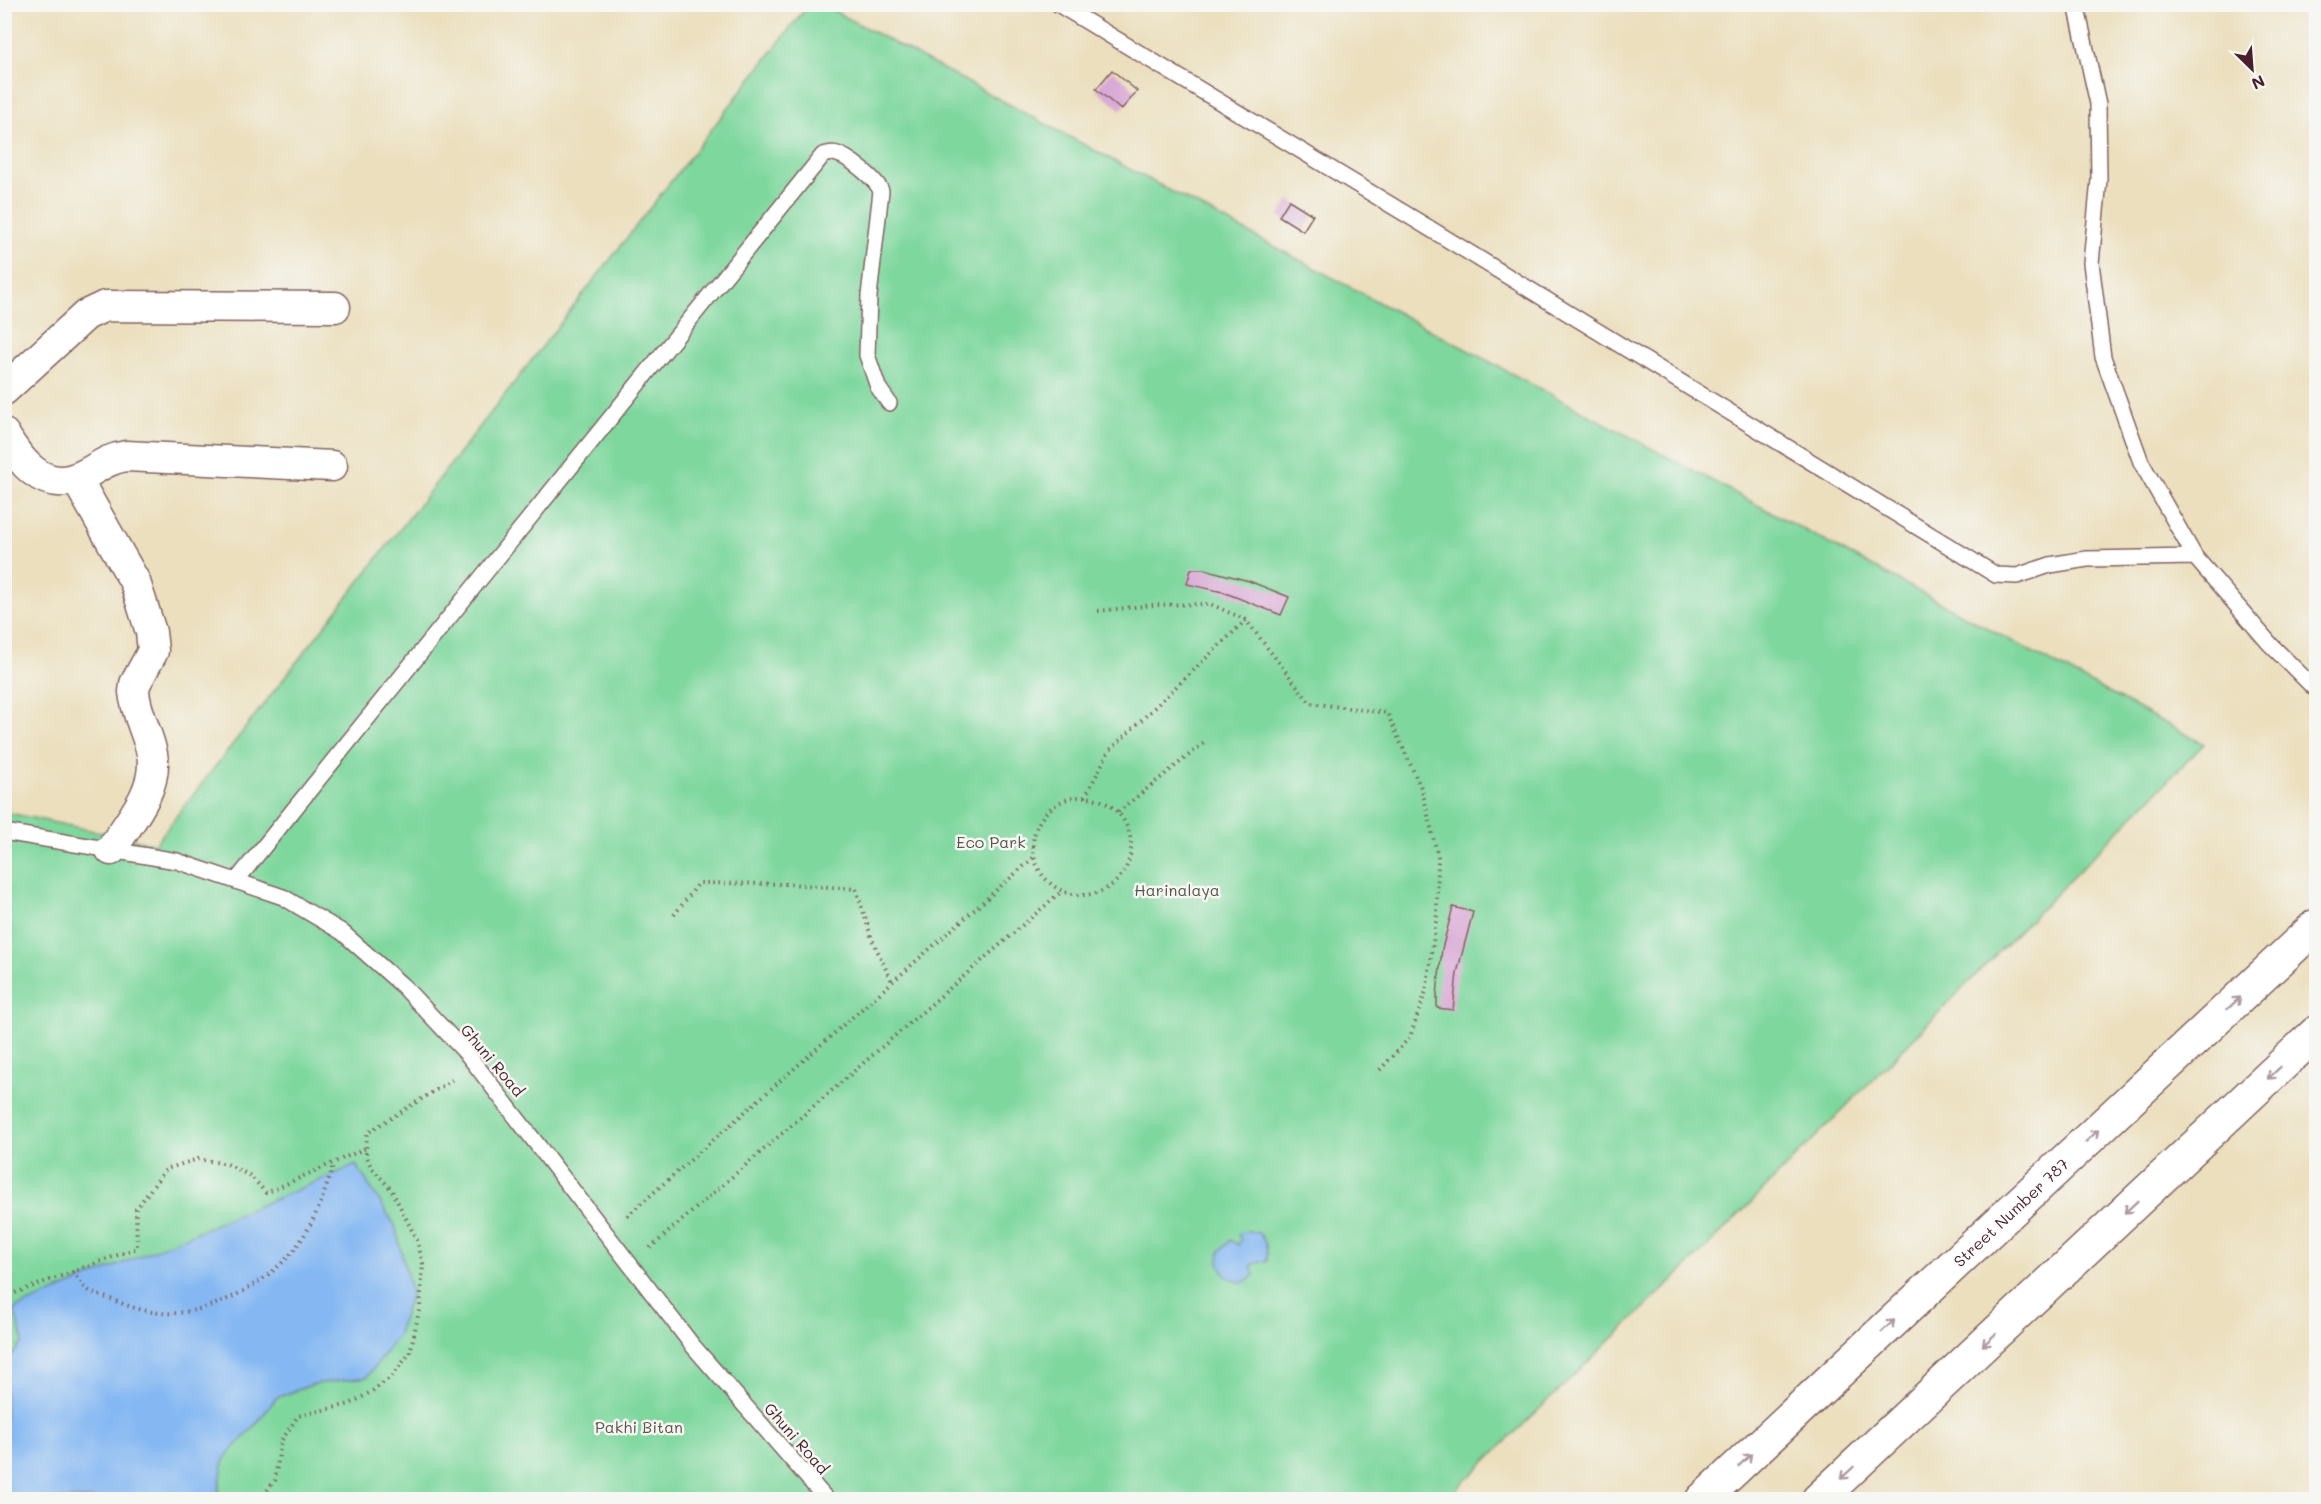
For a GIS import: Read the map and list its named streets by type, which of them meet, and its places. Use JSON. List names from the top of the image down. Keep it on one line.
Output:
{"streets":{"street":["Street Number 787"],"lane":["Ghuni Road"]},"parks":["Eco Park","Harinalaya","Pakhi Bitan"],"north":"bottom right"}
